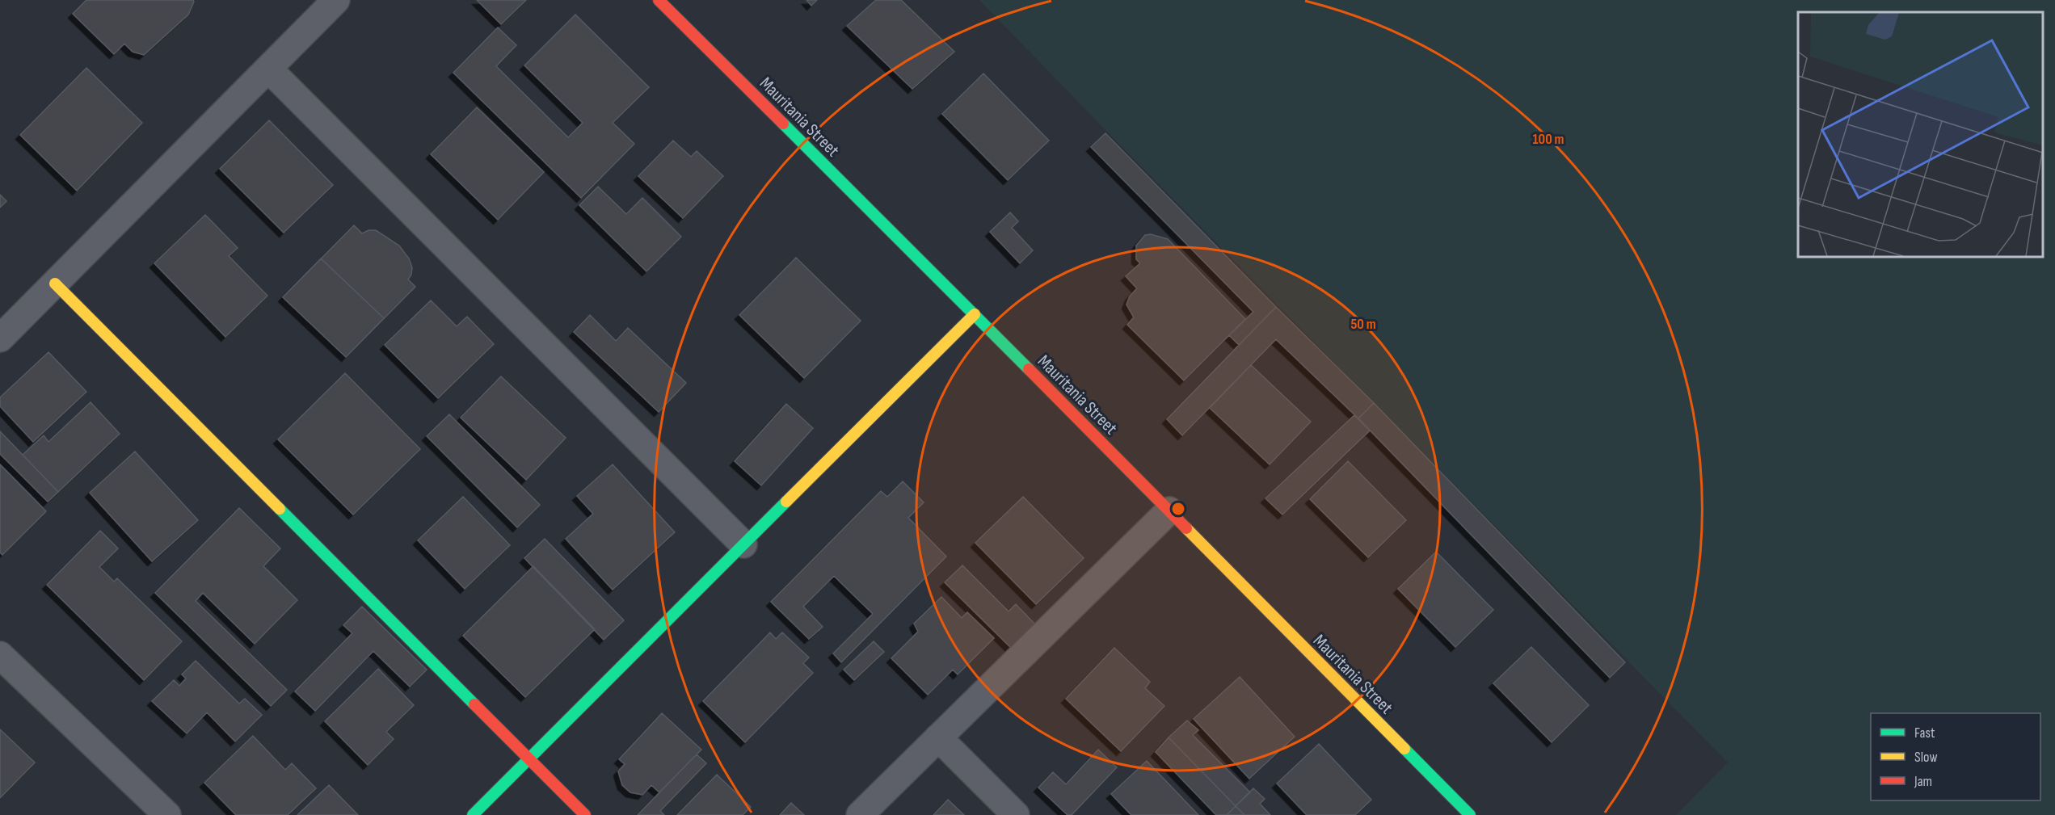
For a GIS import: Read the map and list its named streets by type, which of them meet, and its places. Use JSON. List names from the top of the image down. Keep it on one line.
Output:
{"streets":{"street":["Mauritania Street"]},"legend":["Fast","Slow","Jam"],"rings":["100 m","50 m"]}
